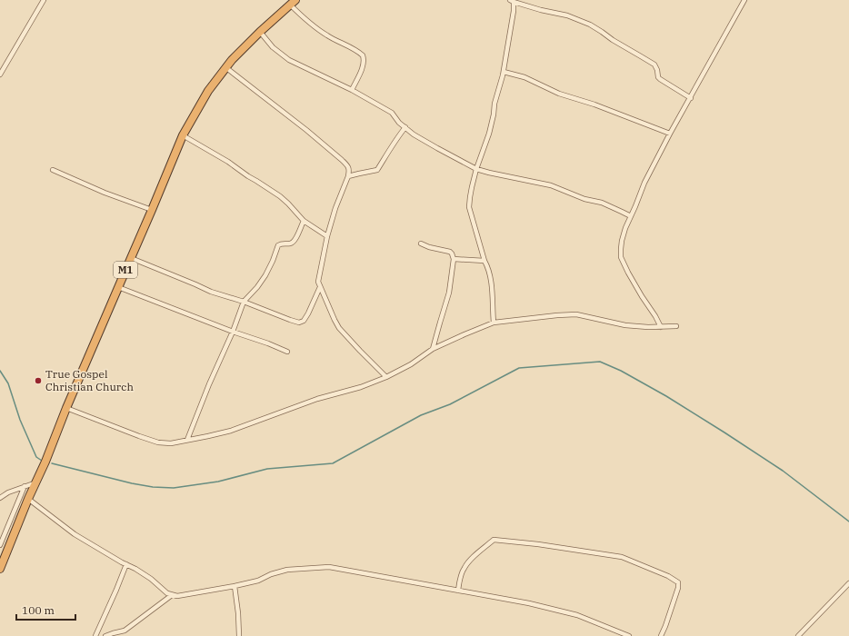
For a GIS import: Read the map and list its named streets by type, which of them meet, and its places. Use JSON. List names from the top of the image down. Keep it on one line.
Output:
{"streets":{"highway":["M1"]},"places":["True Gospel Christian Church"],"scale_bar":"100 m"}
